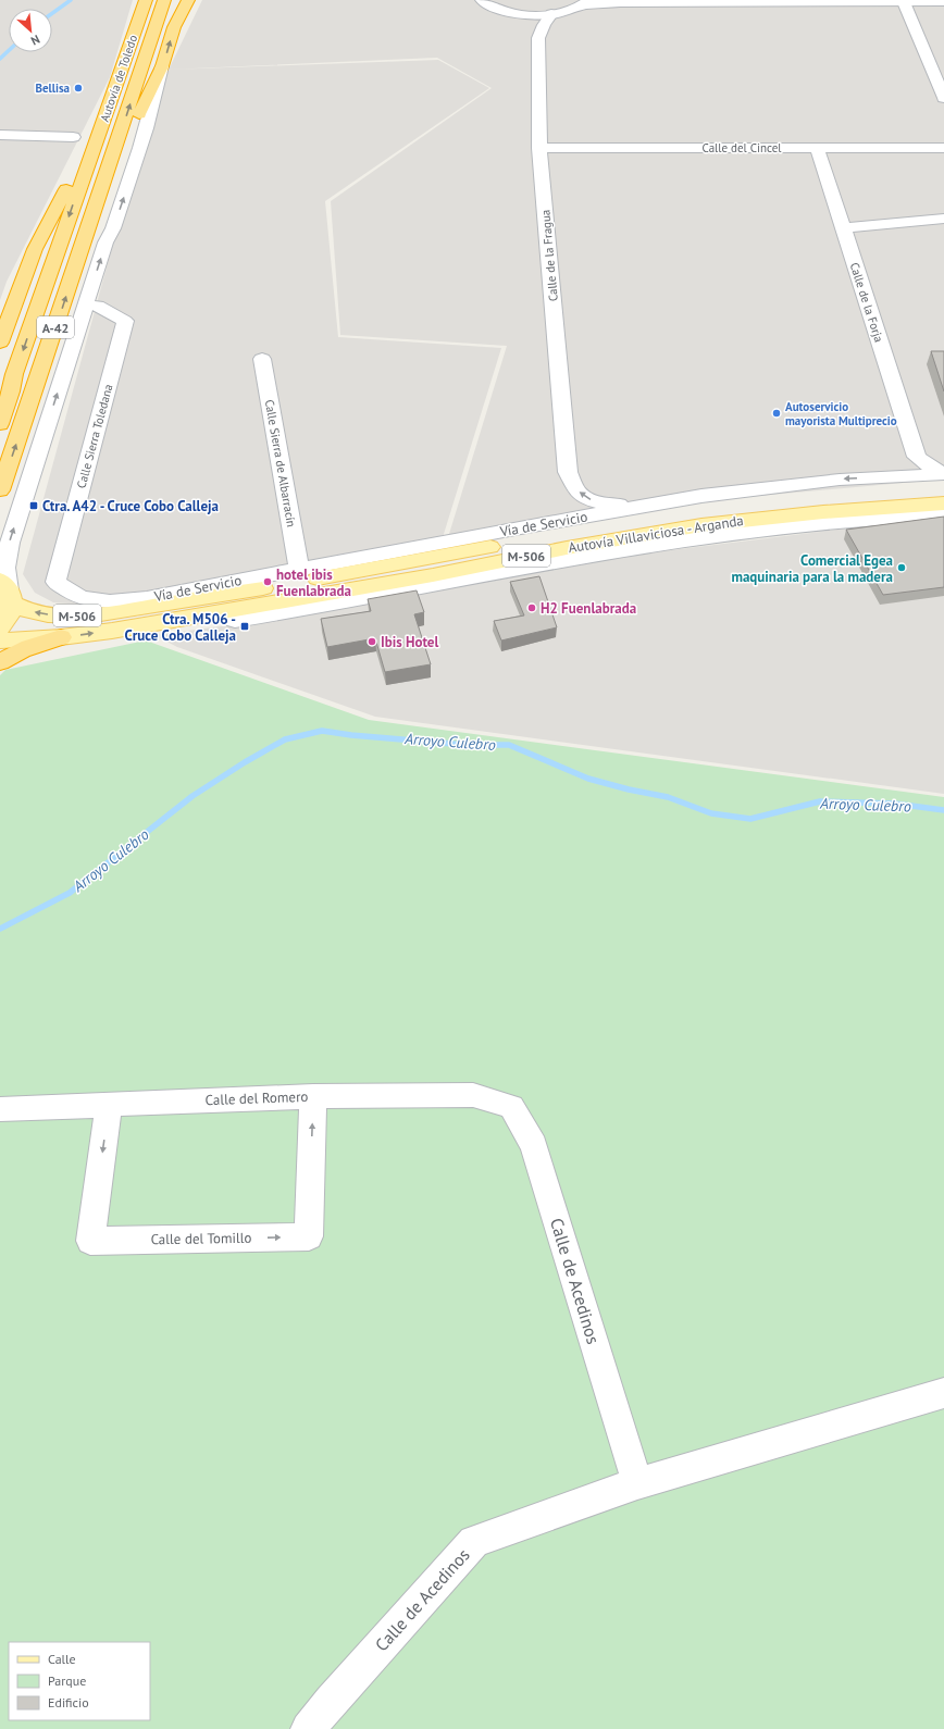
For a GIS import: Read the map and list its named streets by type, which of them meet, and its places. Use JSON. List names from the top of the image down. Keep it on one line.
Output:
{"streets":{"highway":["Autovía de Toledo","A-42"],"main road":["Autovía Villaviciosa - Arganda","M-506"],"street":["Calle del Cincel","Calle de la Fragua","Calle de la Forja","Calle Sierra Toledana","Calle Sierra de Albarracín","Vía de Servicio","Calle del Romero","Calle del Tomillo","Calle de Acedinos"]},"crossings":[["Autovía de Toledo","A-42"],["Calle del Cincel","Calle de la Fragua"],["Calle del Cincel","Calle de la Forja"],["Calle de la Fragua","Vía de Servicio"],["Calle Sierra Toledana","Vía de Servicio"],["Calle Sierra de Albarracín","Vía de Servicio"],["Vía de Servicio","M-506"],["Autovía Villaviciosa - Arganda","M-506"],["Calle del Romero","Calle del Tomillo"],["Calle del Romero","Calle de Acedinos"]],"one_way":["Calle de la Fragua"],"water":["Arroyo Culebro"],"places":{"other":["Bellisa","Autoservicio mayorista Multiprecio","Comercial Egea maquinaria para la madera","hotel ibis Fuenlabrada","H2 Fuenlabrada","Ibis Hotel"],"transit":["Ctra. A42 - Cruce Cobo Calleja","Ctra. M506 - Cruce Cobo Calleja"]},"legend":["Calle","Parque","Edificio"],"north":"bottom right"}
